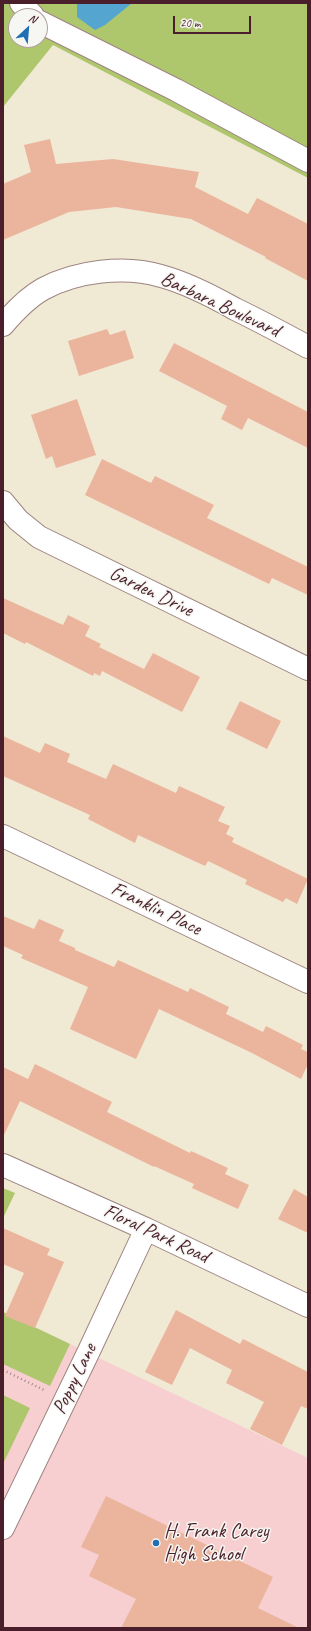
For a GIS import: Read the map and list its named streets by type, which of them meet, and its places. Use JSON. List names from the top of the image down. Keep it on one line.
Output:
{"streets":{"street":["Barbara Boulevard","Garden Drive","Franklin Place","Floral Park Road","Poppy Lane"]},"crossings":[["Floral Park Road","Poppy Lane"]],"places":["H. Frank Carey High School"],"scale_bar":"20 m","north":"top right"}
